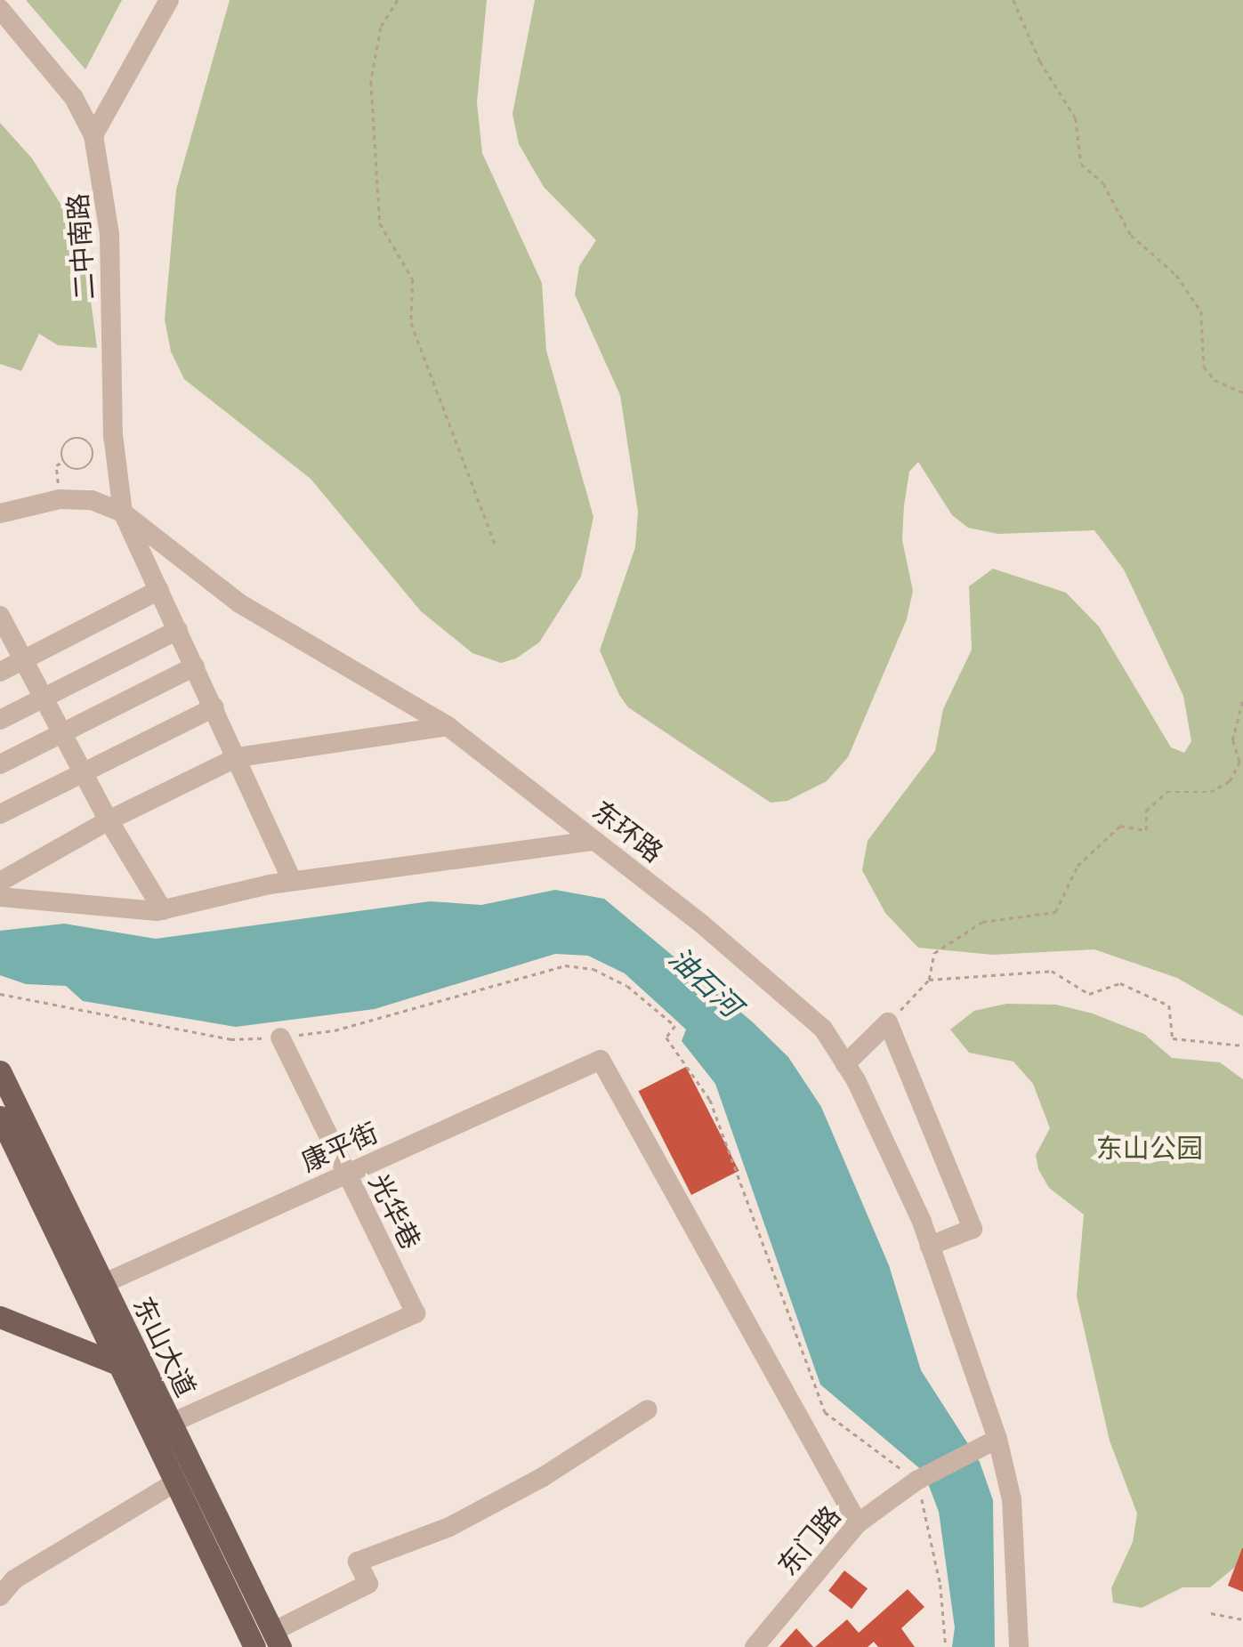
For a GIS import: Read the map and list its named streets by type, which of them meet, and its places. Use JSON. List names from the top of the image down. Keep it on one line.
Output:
{"streets":{"main road":["东山大道"],"street":["二中南路","东环路","康平街","光华巷","东门路"]},"crossings":[["二中南路","东环路"],["东环路","东门路"],["康平街","光华巷"],["康平街","东山大道"],["康平街","东门路"],["光华巷","东山大道"]],"water":["油石河"],"parks":["东山公园"]}
